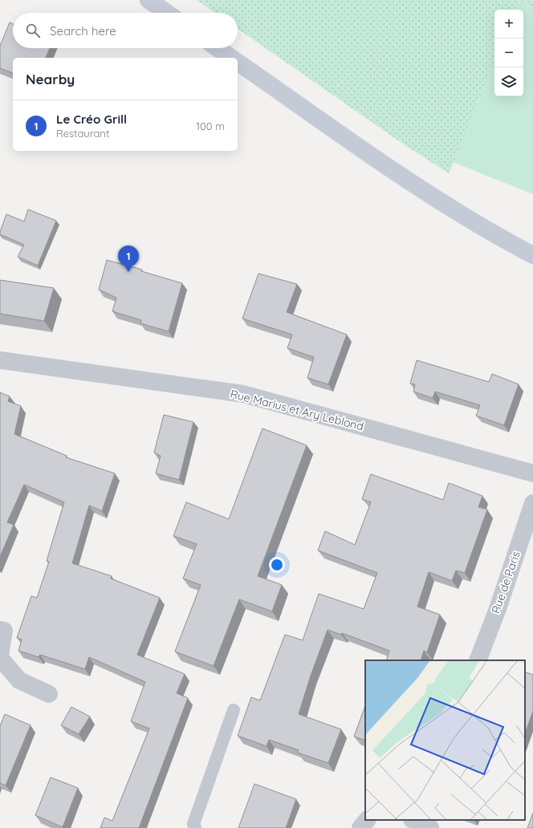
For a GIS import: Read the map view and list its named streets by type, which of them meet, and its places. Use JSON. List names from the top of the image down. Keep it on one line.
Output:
{"streets":{"street":["Rue Marius et Ary Leblond","Rue de Paris"]},"page":{"map_buttons":["+","−"],"search":"Search here","heading":"Nearby","list":[{"mark":"1","name":"Le Créo Grill","note":"Restaurant","value":"100 m"}],"pins":"1"}}
